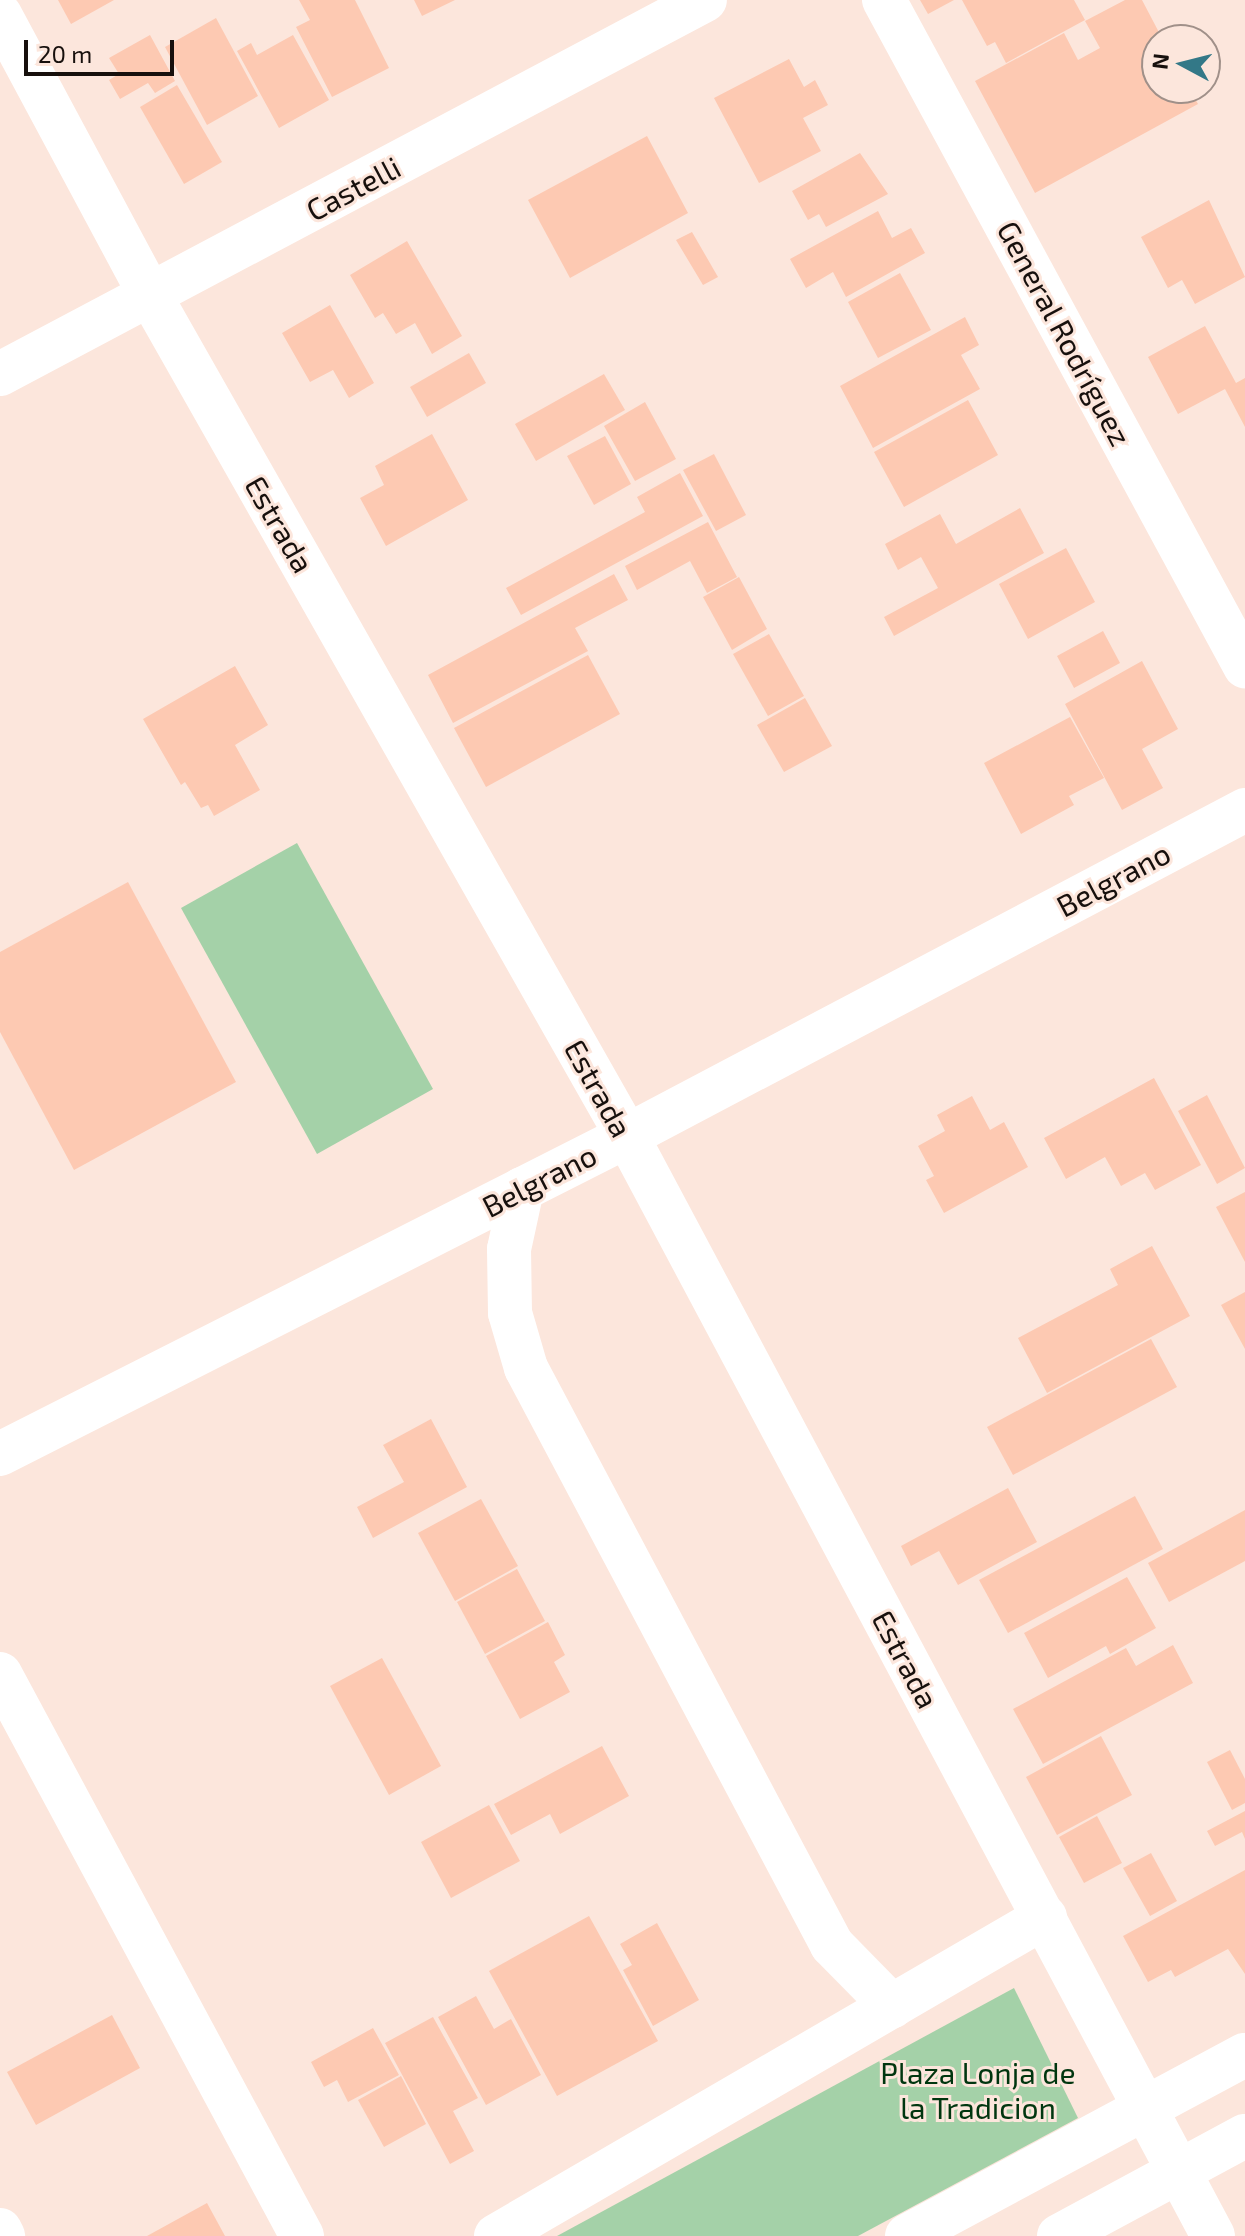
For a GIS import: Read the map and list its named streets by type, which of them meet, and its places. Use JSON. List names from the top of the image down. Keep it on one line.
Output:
{"streets":{"street":["Castelli","General Rodríguez","Estrada","Belgrano"]},"crossings":[["Castelli","Estrada"],["Estrada","Belgrano"]],"parks":["Plaza Lonja de la Tradicion"],"scale_bar":"20 m","north":"left"}
